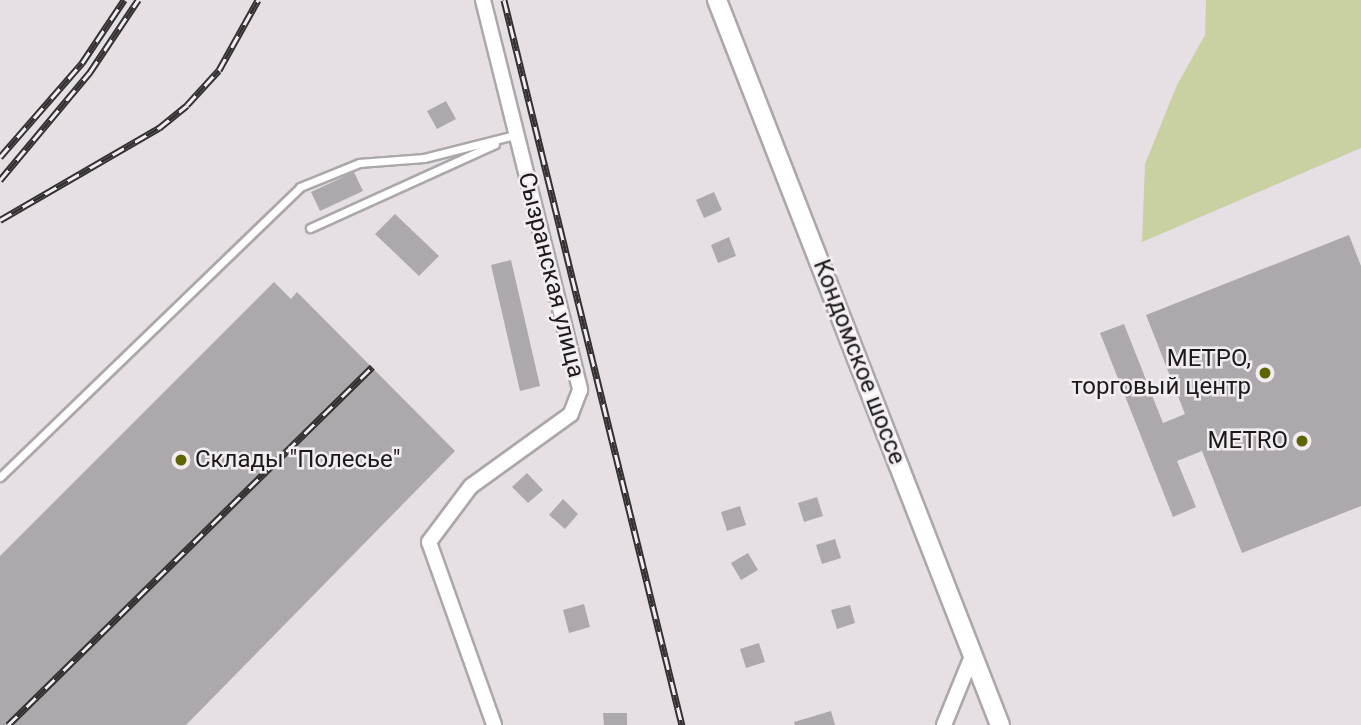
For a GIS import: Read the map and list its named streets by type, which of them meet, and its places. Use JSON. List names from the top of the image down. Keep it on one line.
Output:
{"streets":{"street":["Сызранская улица","Кондомское шоссе"]},"places":["МЕТРО, торговый центр","METRO","Склады \"Полесье\""]}
